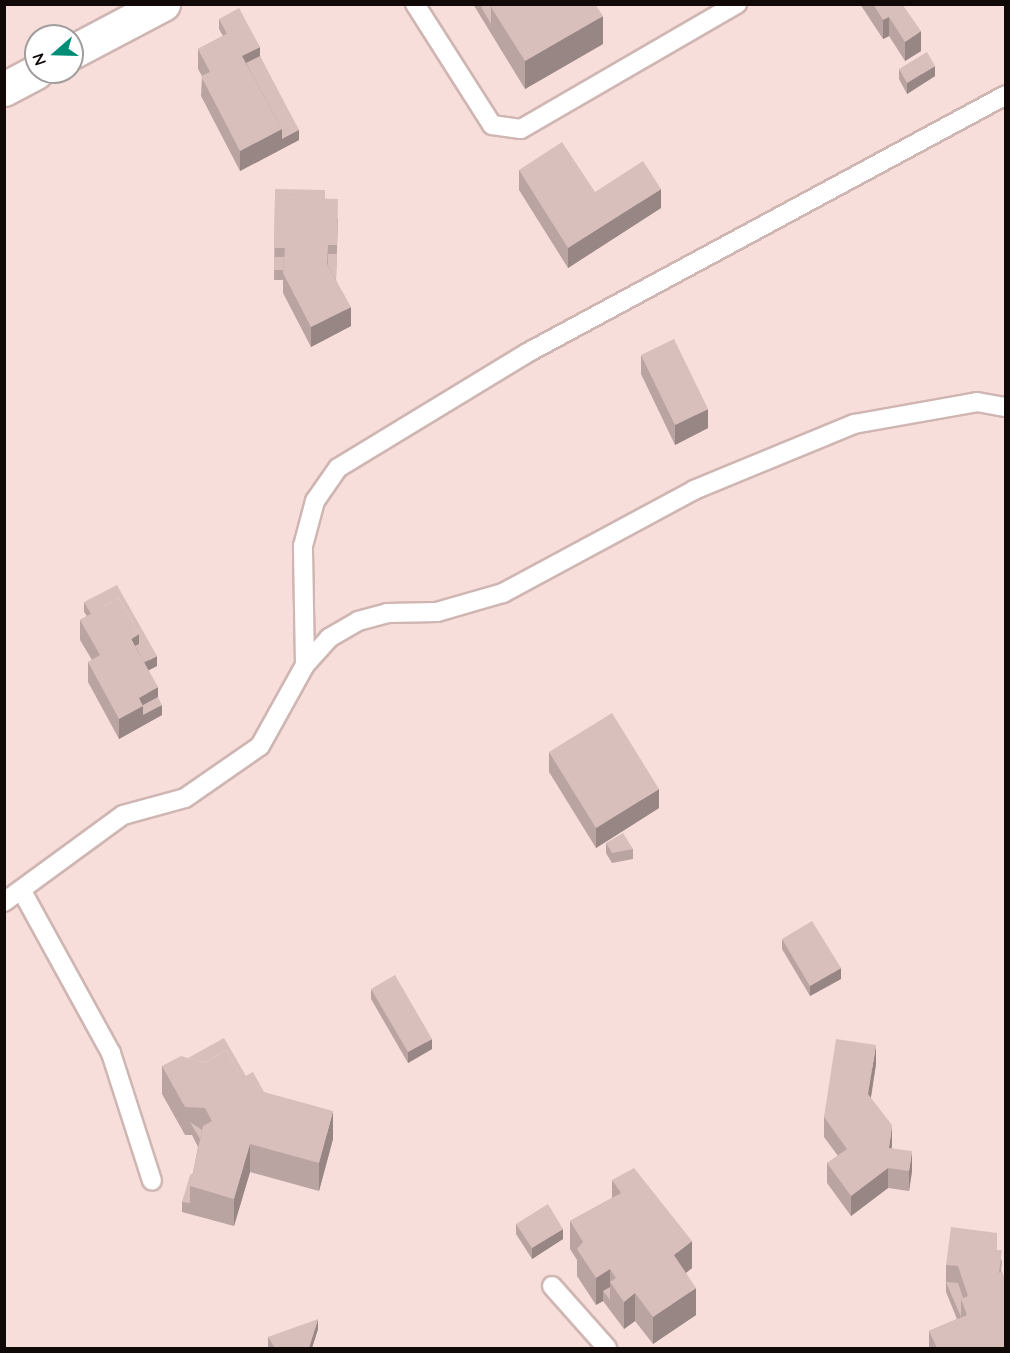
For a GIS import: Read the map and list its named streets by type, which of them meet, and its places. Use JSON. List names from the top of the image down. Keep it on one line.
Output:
{"north":"left"}
